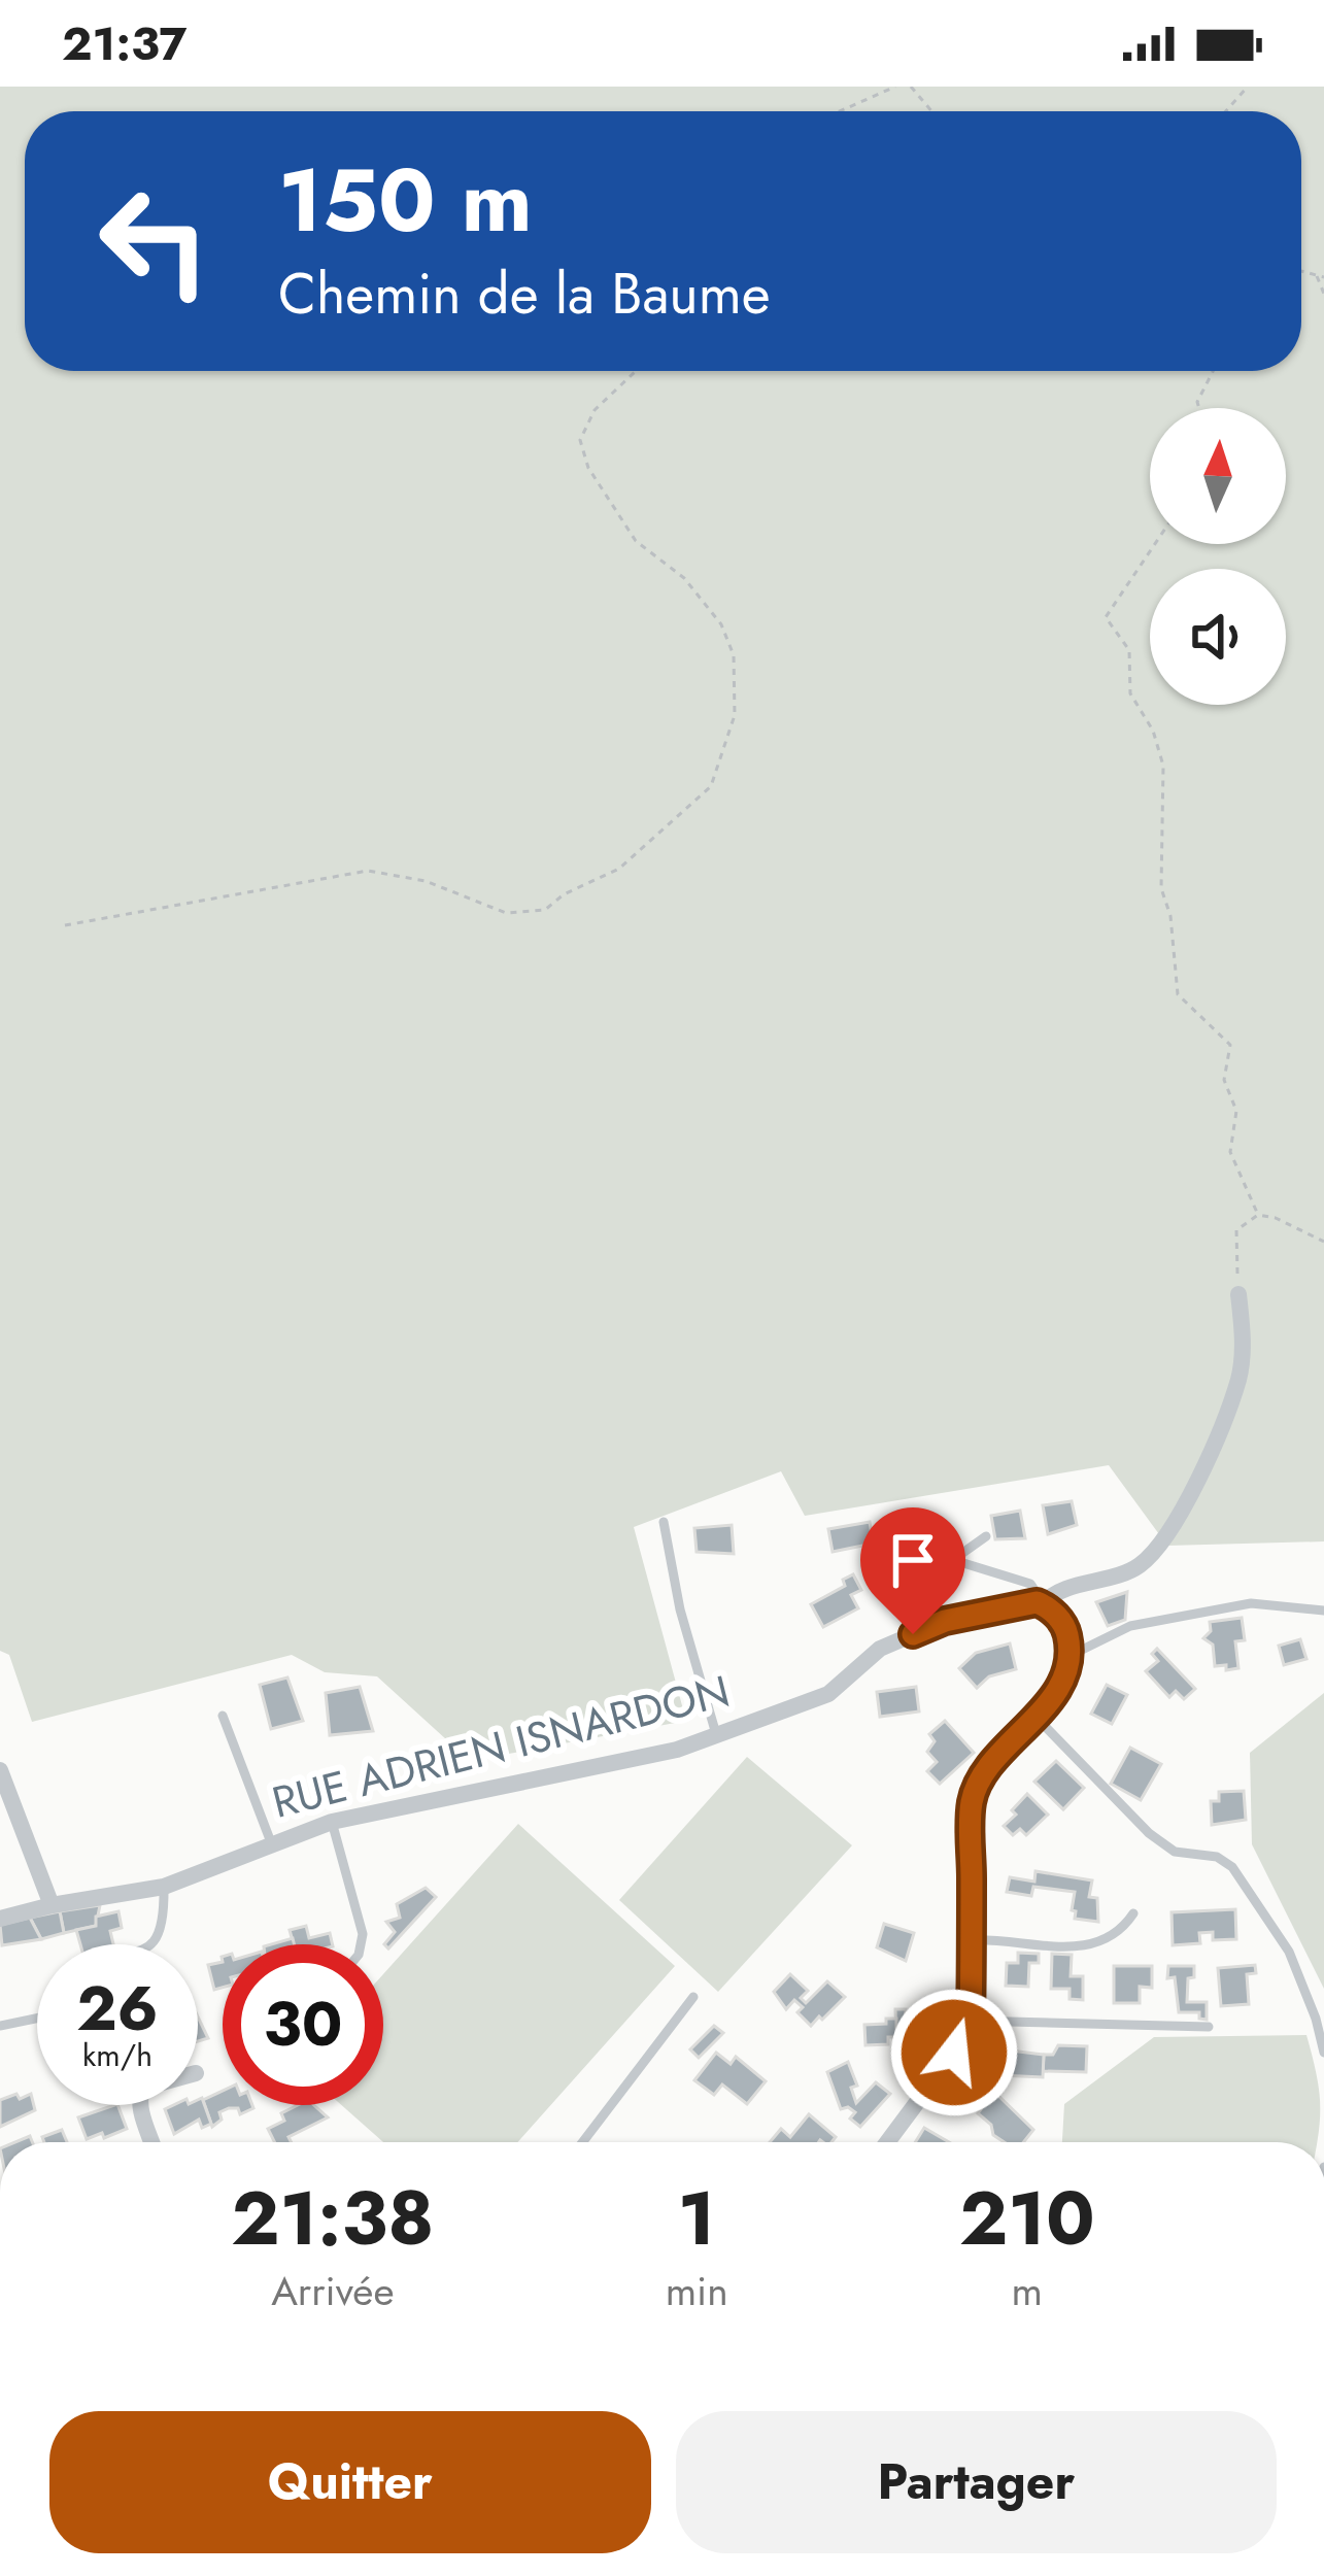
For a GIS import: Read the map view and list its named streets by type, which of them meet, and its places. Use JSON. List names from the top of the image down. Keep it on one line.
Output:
{"streets":{"street":["RUE ADRIEN ISNARDON"]},"north":"top","page":{"status":"21:37","turn":["150 m","Chemin de la Baume"],"speed":"26 km/h","limit":"30","eta":["21:38","Arrivée","1","min","210","m"],"buttons":["Quitter","Partager"]}}
